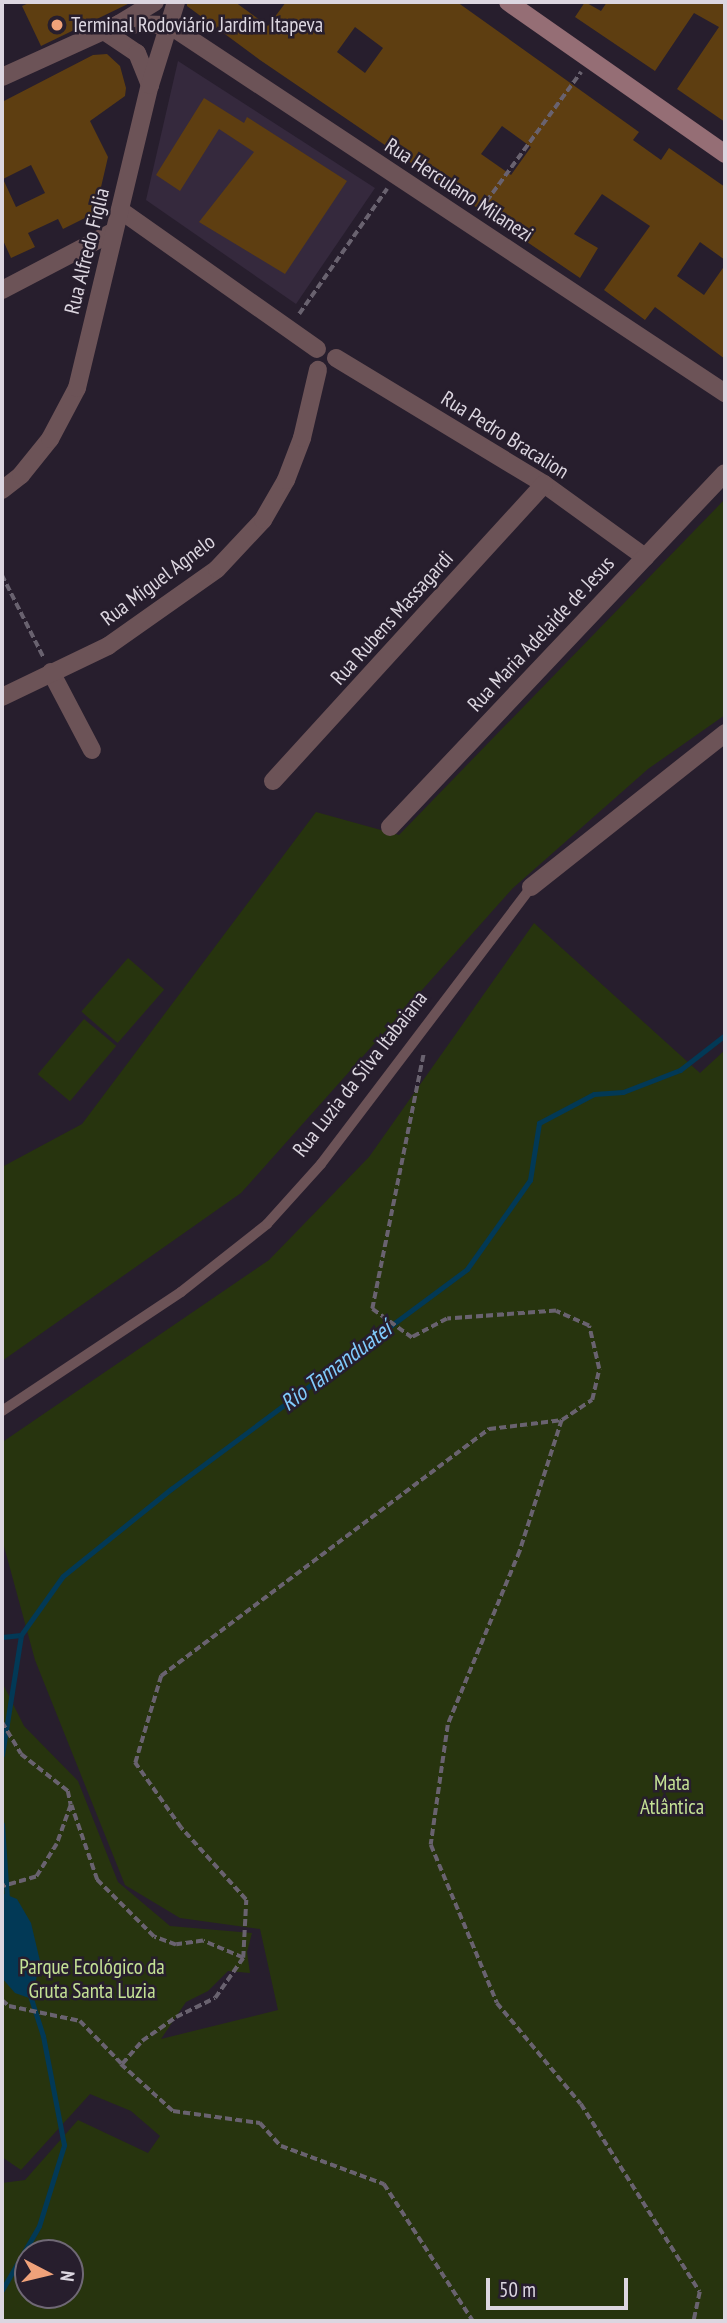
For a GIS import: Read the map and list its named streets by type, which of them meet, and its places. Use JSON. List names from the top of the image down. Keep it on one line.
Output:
{"streets":{"street":["Rua Herculano Milanezi","Rua Alfredo Figlia","Rua Pedro Bracalion","Rua Miguel Agnelo","Rua Rubens Massagardi","Rua Maria Adelaide de Jesus","Rua Luzia da Silva Itabaiana"]},"crossings":[["Rua Herculano Milanezi","Rua Alfredo Figlia"],["Rua Pedro Bracalion","Rua Miguel Agnelo"],["Rua Pedro Bracalion","Rua Rubens Massagardi"],["Rua Pedro Bracalion","Rua Maria Adelaide de Jesus"]],"water":["Rio Tamanduateí"],"parks":["Mata Atlântica","Parque Ecológico da Gruta Santa Luzia"],"places":["Terminal Rodoviário Jardim Itapeva"],"scale_bar":"50 m","north":"right"}
